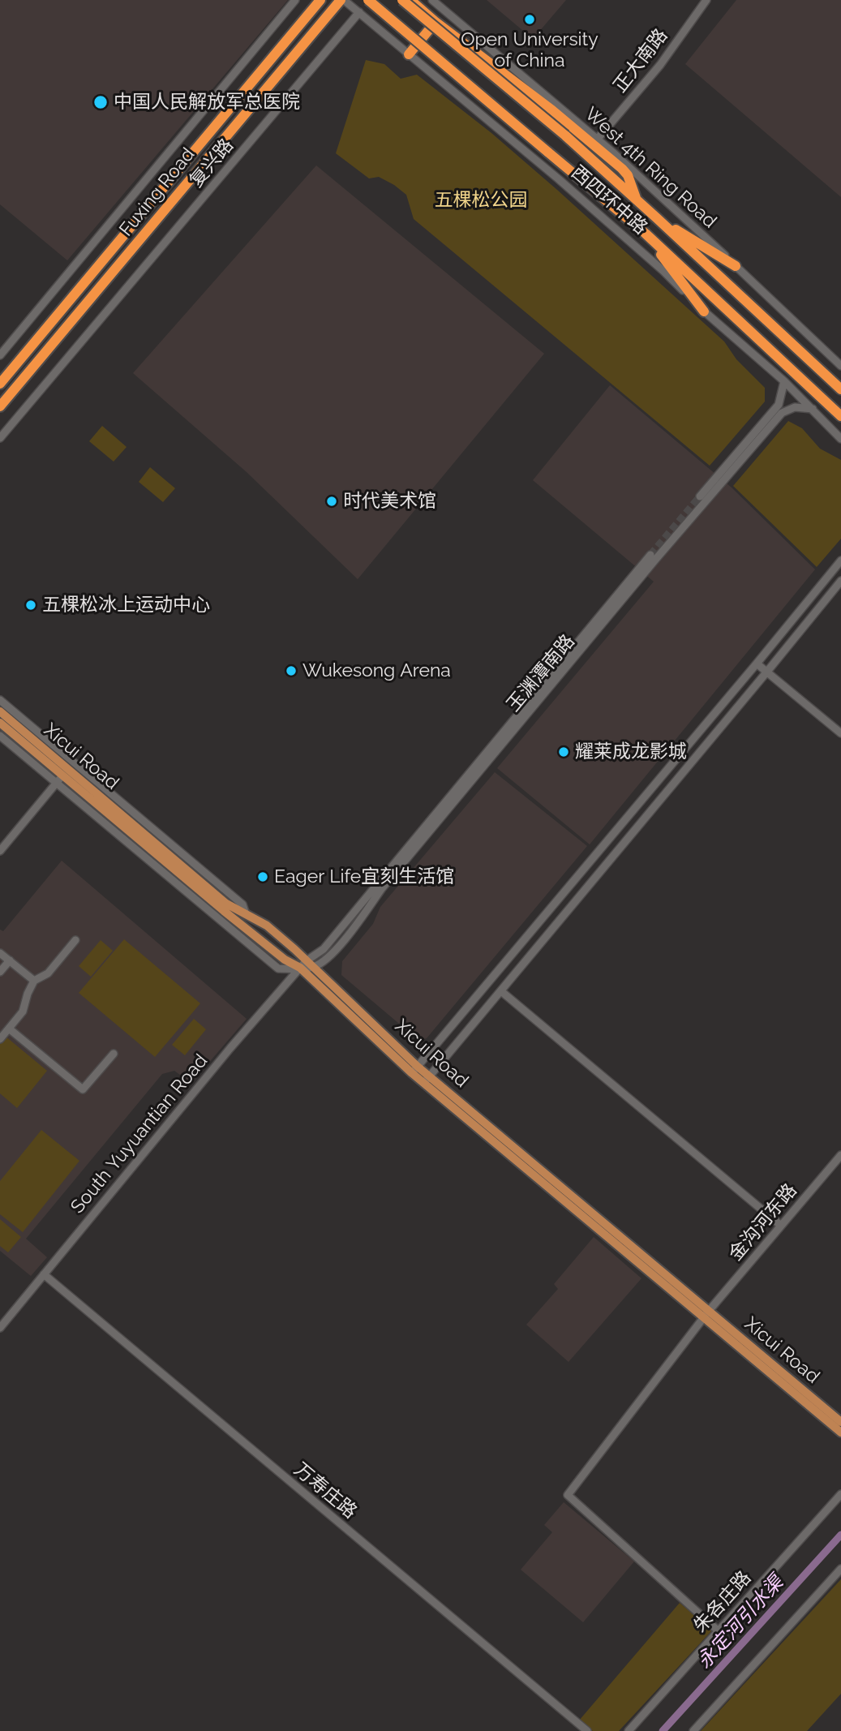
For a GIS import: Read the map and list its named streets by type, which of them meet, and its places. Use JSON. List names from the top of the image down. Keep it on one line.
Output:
{"streets":{"highway":["Fuxing Road","西四环中路"],"main road":["Xicui Road"],"street":["正大南路","复兴路","West 4th Ring Road","玉渊潭南路","South Yuyuantian Road","金沟河东路","万寿庄路","朱各庄路"]},"crossings":[["正大南路","West 4th Ring Road"],["复兴路","西四环中路"],["Fuxing Road","西四环中路"],["西四环中路","玉渊潭南路"],["玉渊潭南路","Xicui Road"],["玉渊潭南路","South Yuyuantian Road"],["Xicui Road","South Yuyuantian Road"],["Xicui Road","金沟河东路"],["South Yuyuantian Road","万寿庄路"],["金沟河东路","朱各庄路"]],"water":["永定河引水渠"],"parks":["五棵松公园"],"places":["Open University of China","中国人民解放军总医院","时代美术馆","五棵松冰上运动中心","Wukesong Arena","耀莱成龙影城","Eager Life宜刻生活馆"]}
